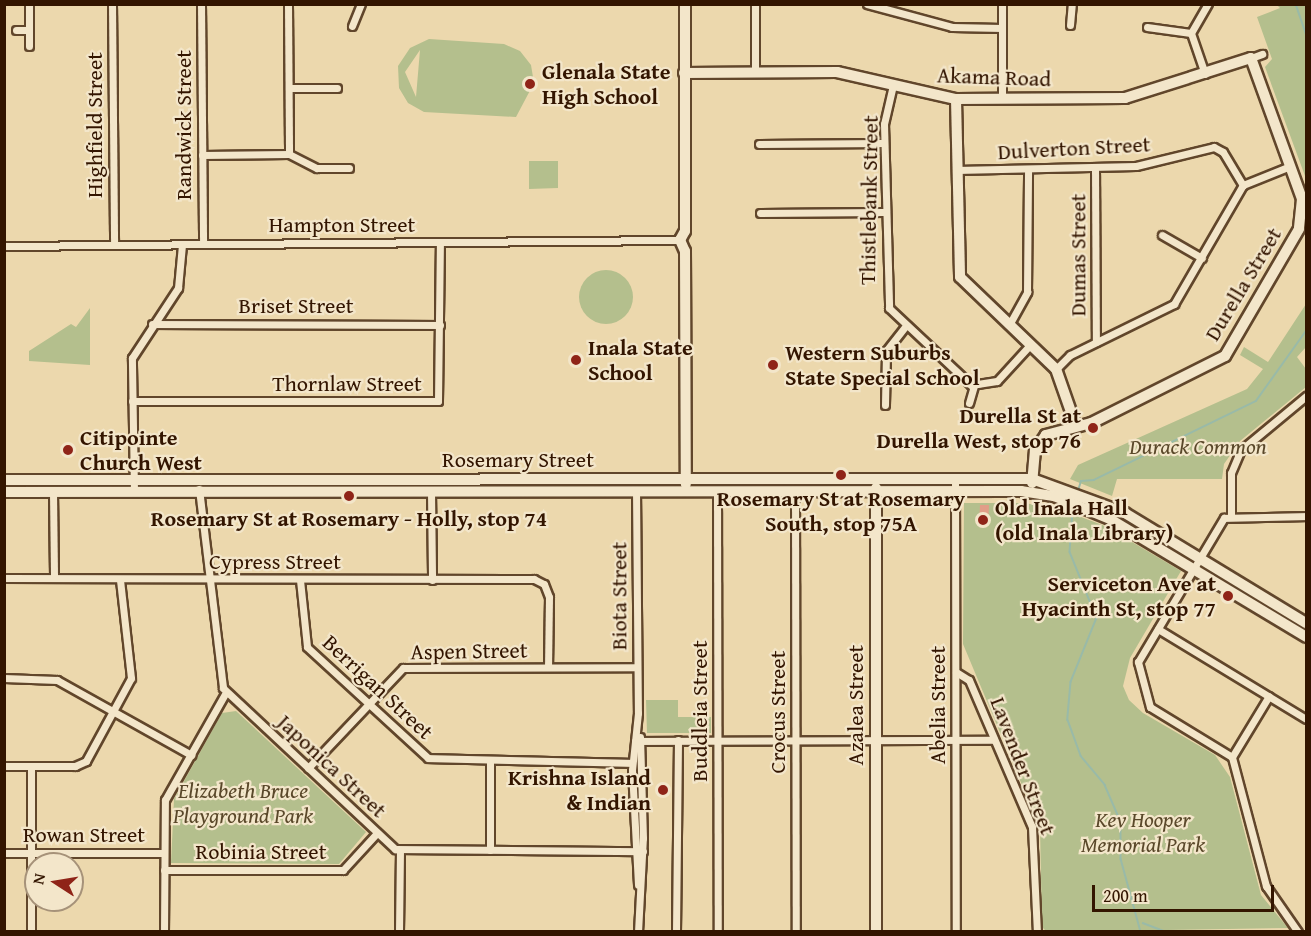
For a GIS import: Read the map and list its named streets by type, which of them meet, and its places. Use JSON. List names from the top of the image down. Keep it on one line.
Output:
{"streets":{"street":["Akama Road","Highfield Street","Randwick Street","Dulverton Street","Thistlebank Street","Hampton Street","Dumas Street","Durella Street","Briset Street","Thornlaw Street","Rosemary Street","Cypress Street","Biota Street","Aspen Street","Berrigan Street","Azalea Street","Abelia Street","Buddleia Street","Crocus Street","Japonica Street","Lavender Street","Rowan Street","Robinia Street"]},"crossings":[["Akama Road","Thistlebank Street"],["Akama Road","Durella Street"],["Highfield Street","Hampton Street"],["Randwick Street","Hampton Street"],["Dulverton Street","Dumas Street"],["Hampton Street","Thornlaw Street"],["Durella Street","Rosemary Street"],["Briset Street","Thornlaw Street"],["Rosemary Street","Biota Street"],["Rosemary Street","Azalea Street"],["Rosemary Street","Abelia Street"],["Rosemary Street","Buddleia Street"],["Rosemary Street","Crocus Street"],["Cypress Street","Aspen Street"],["Cypress Street","Berrigan Street"],["Biota Street","Aspen Street"],["Biota Street","Berrigan Street"],["Aspen Street","Berrigan Street"],["Aspen Street","Japonica Street"],["Abelia Street","Lavender Street"],["Japonica Street","Robinia Street"]],"parks":["Durack Common","Elizabeth Bruce Playground Park","Kev Hooper Memorial Park"],"places":["Glenala State High School","Inala State School","Western Suburbs State Special School","Durella St at Durella West, stop 76","Citipointe Church West","Rosemary St at Rosemary South, stop 75A","Rosemary St at Rosemary - Holly, stop 74","Old Inala Hall (old Inala Library)","Serviceton Ave at Hyacinth St, stop 77","Krishna Island & Indian"],"scale_bar":"200 m","north":"left"}
